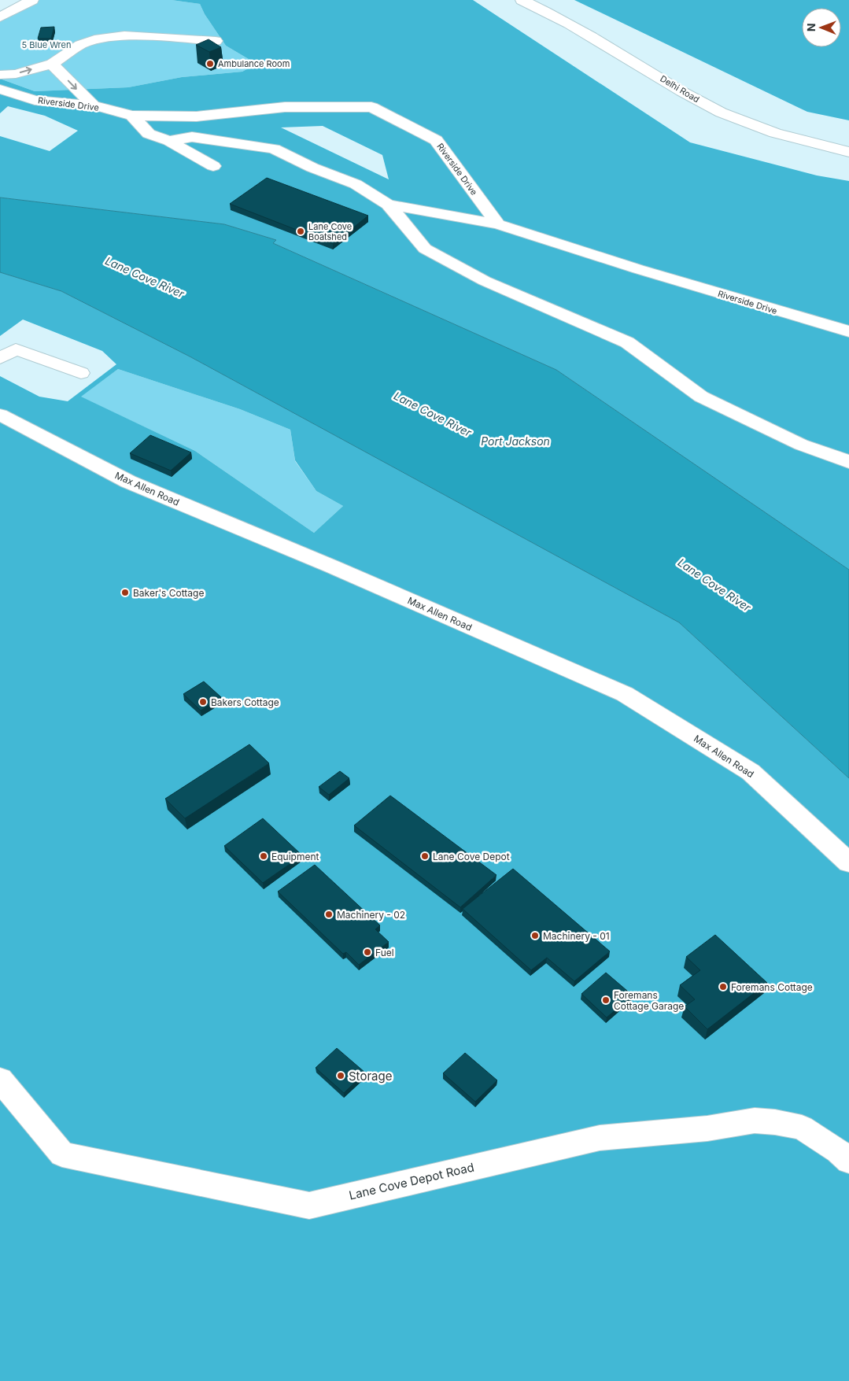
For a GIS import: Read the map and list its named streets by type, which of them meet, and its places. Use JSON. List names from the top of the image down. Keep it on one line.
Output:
{"streets":{"street":["Delhi Road","Riverside Drive","Max Allen Road","Lane Cove Depot Road"]},"water":["Lane Cove River","Port Jackson"],"parks":["5 Blue Wren"],"places":["Ambulance Room","Lane Cove Boatshed","Baker's Cottage","Bakers Cottage","Equipment","Lane Cove Depot","Machinery - 02","Machinery - 01","Fuel","Foremans Cottage","Foremans Cottage Garage","Storage"],"north":"left"}
